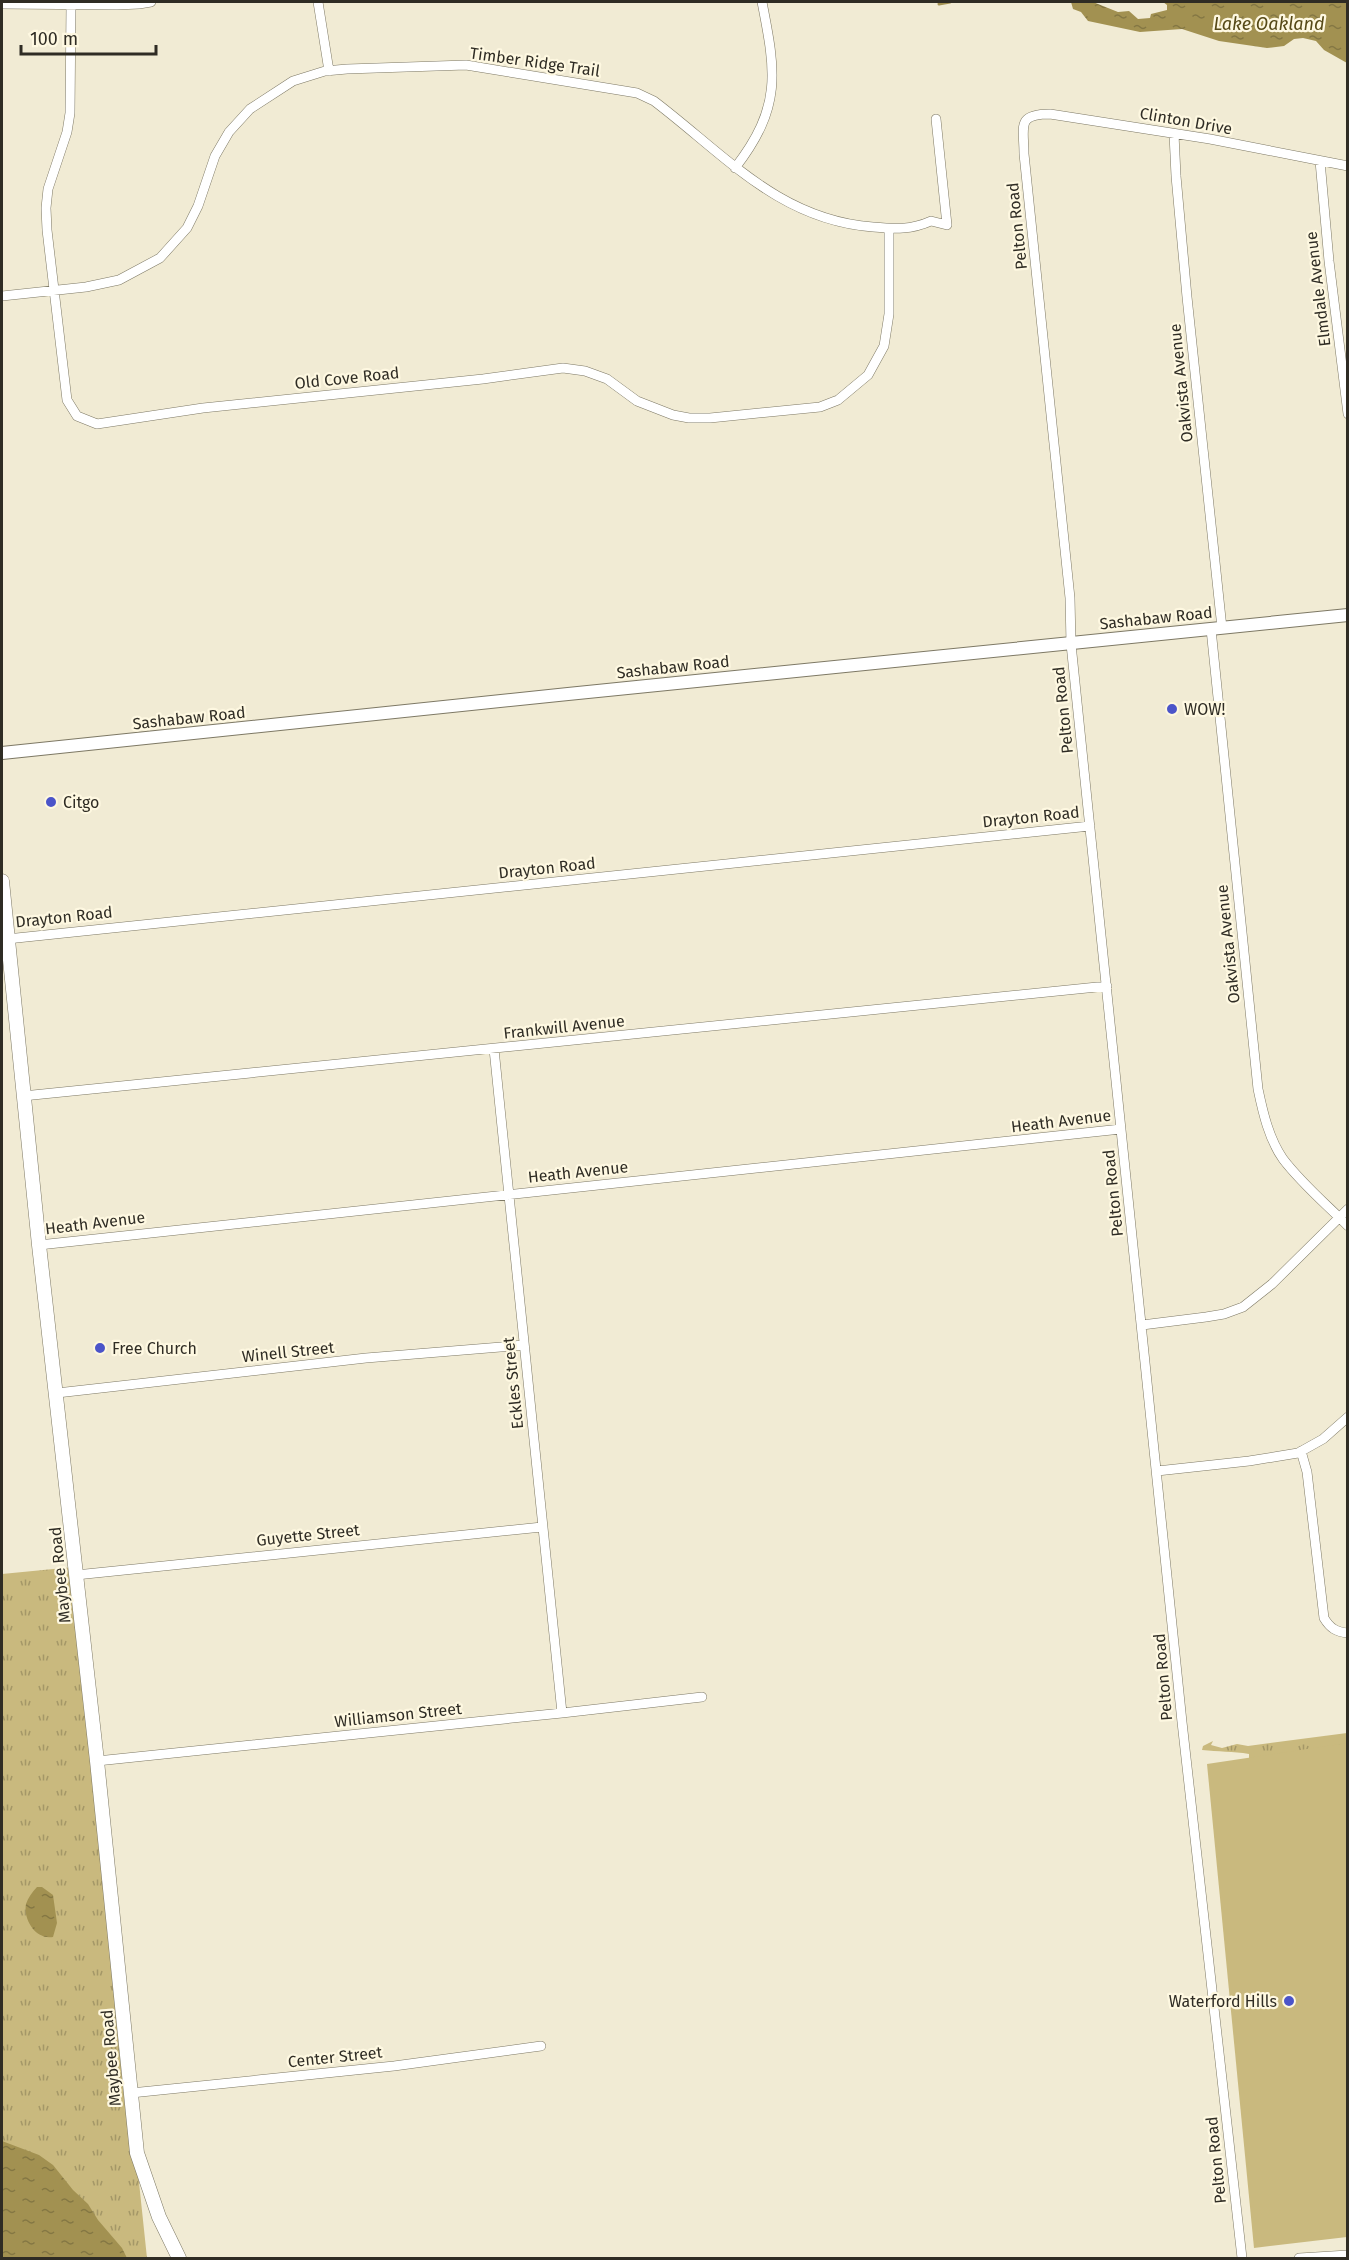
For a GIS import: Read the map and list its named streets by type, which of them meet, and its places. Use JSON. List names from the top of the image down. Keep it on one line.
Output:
{"streets":{"main road":["Maybee Road"],"street":["Timber Ridge Trail","Clinton Drive","Pelton Road","Elmdale Avenue","Old Cove Road","Oakvista Avenue","Sashabaw Road","Drayton Road","Frankwill Avenue","Heath Avenue","Winell Street","Eckles Street","Guyette Street","Williamson Street","Center Street"]},"crossings":[["Timber Ridge Trail","Old Cove Road"],["Clinton Drive","Pelton Road"],["Clinton Drive","Elmdale Avenue"],["Clinton Drive","Oakvista Avenue"],["Pelton Road","Sashabaw Road"],["Pelton Road","Drayton Road"],["Pelton Road","Frankwill Avenue"],["Pelton Road","Heath Avenue"],["Oakvista Avenue","Sashabaw Road"],["Drayton Road","Maybee Road"],["Frankwill Avenue","Eckles Street"],["Frankwill Avenue","Maybee Road"],["Heath Avenue","Eckles Street"],["Heath Avenue","Maybee Road"],["Winell Street","Eckles Street"],["Winell Street","Maybee Road"],["Eckles Street","Guyette Street"],["Eckles Street","Williamson Street"],["Guyette Street","Maybee Road"],["Maybee Road","Williamson Street"],["Maybee Road","Center Street"]],"water":["Lake Oakland"],"places":["WOW!","Citgo","Free Church","Waterford Hills"],"scale_bar":"100 m"}
